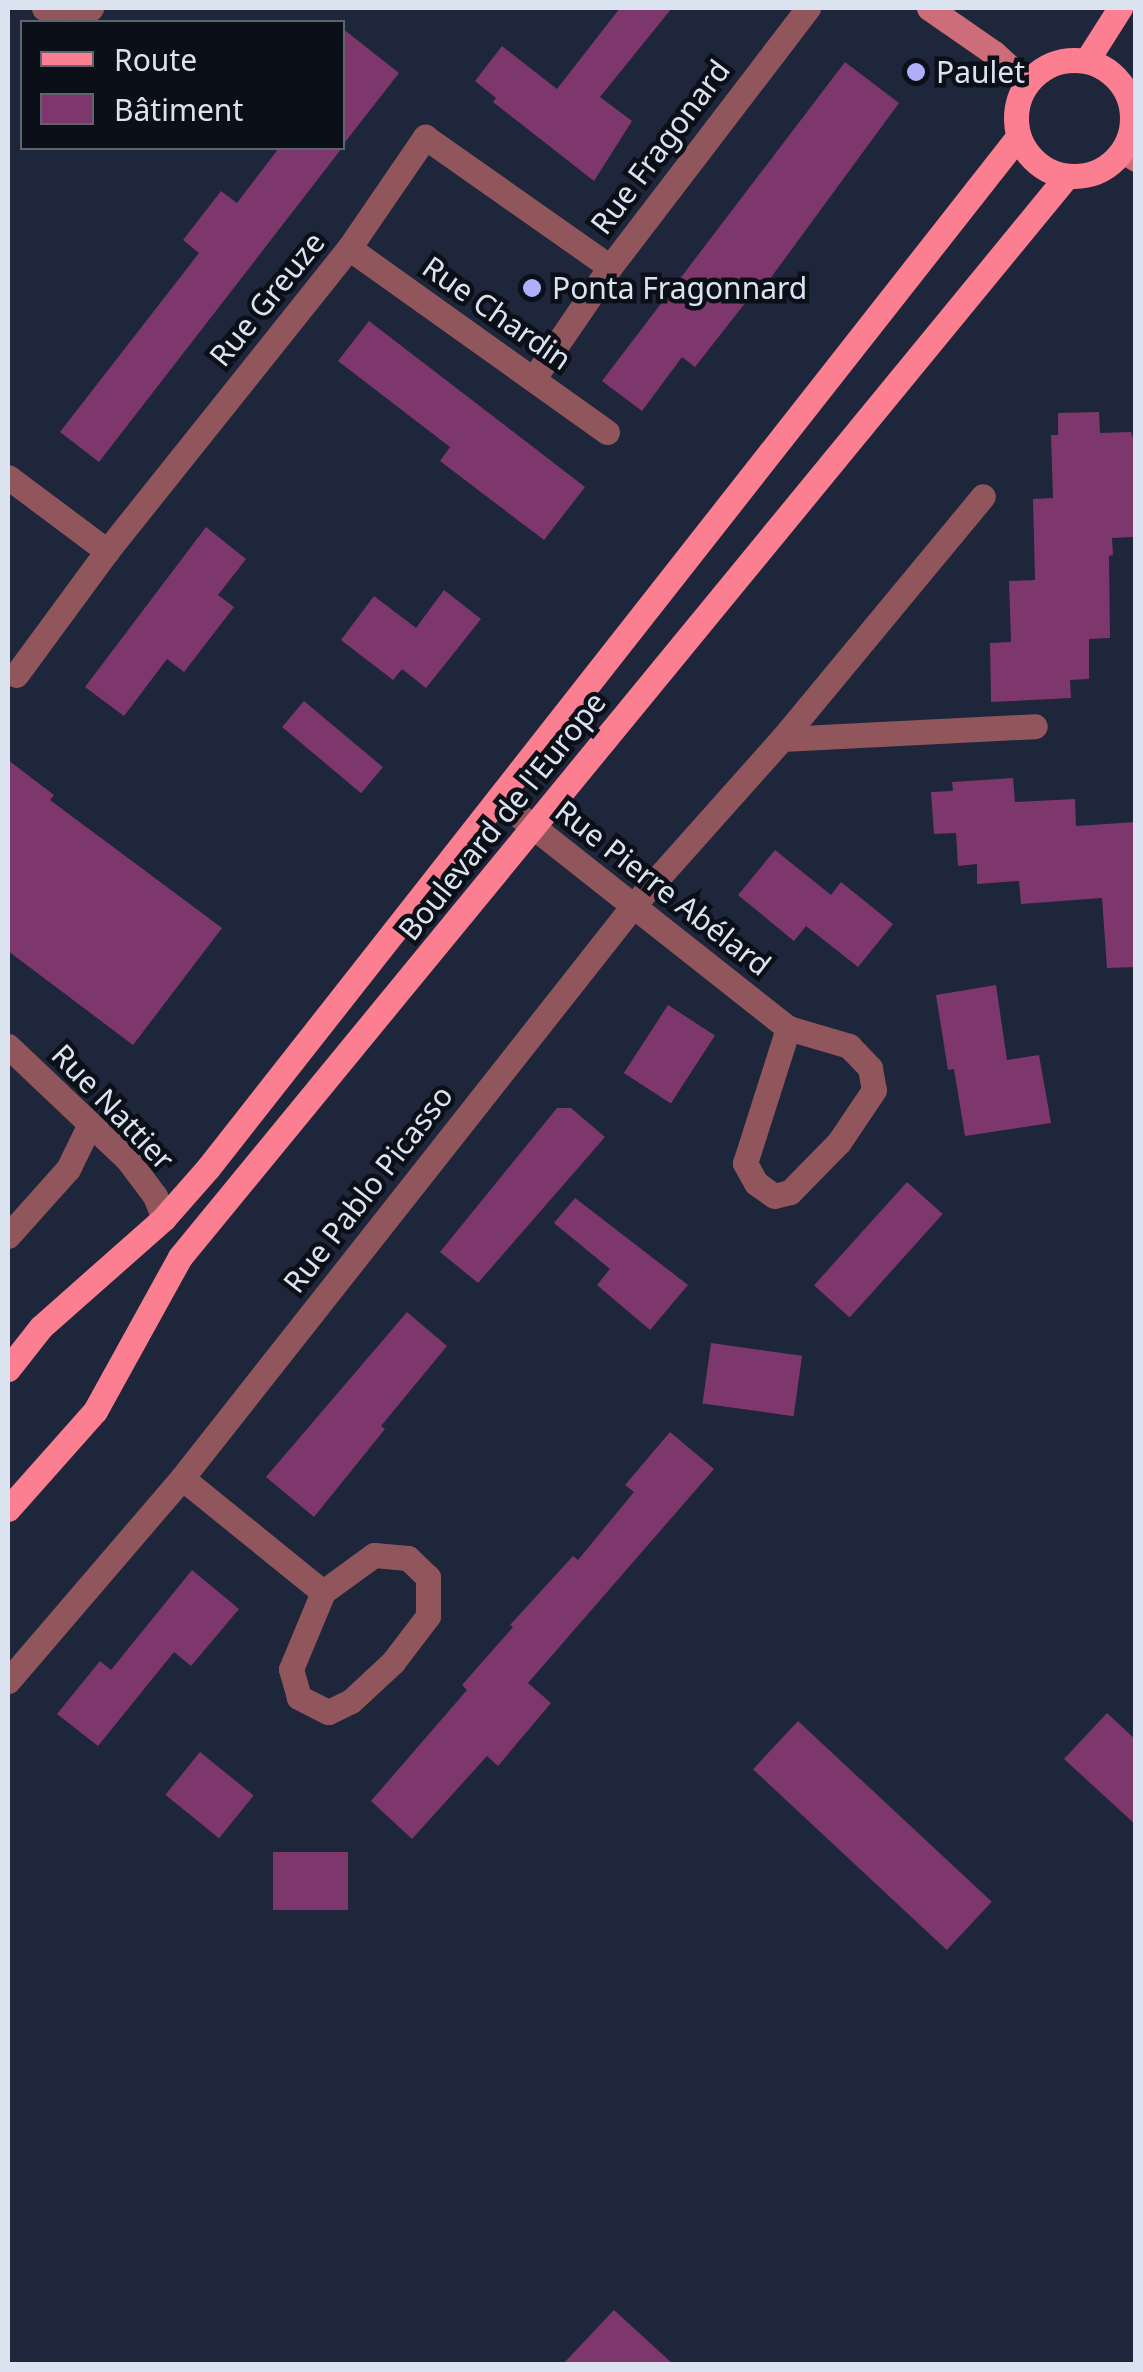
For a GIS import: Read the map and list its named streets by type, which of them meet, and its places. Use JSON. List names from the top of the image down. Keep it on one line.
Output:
{"streets":{"main road":["Boulevard de l'Europe"],"street":["Rue Fragonard","Rue Greuze","Rue Chardin","Rue Pierre Abélard","Rue Nattier","Rue Pablo Picasso"]},"crossings":[["Rue Fragonard","Rue Greuze"],["Rue Fragonard","Rue Chardin"],["Rue Greuze","Rue Chardin"],["Boulevard de l'Europe","Rue Pierre Abélard"],["Boulevard de l'Europe","Rue Nattier"],["Rue Pierre Abélard","Rue Pablo Picasso"]],"places":["Paulet","Ponta Fragonnard"],"legend":["Route","Bâtiment"]}
